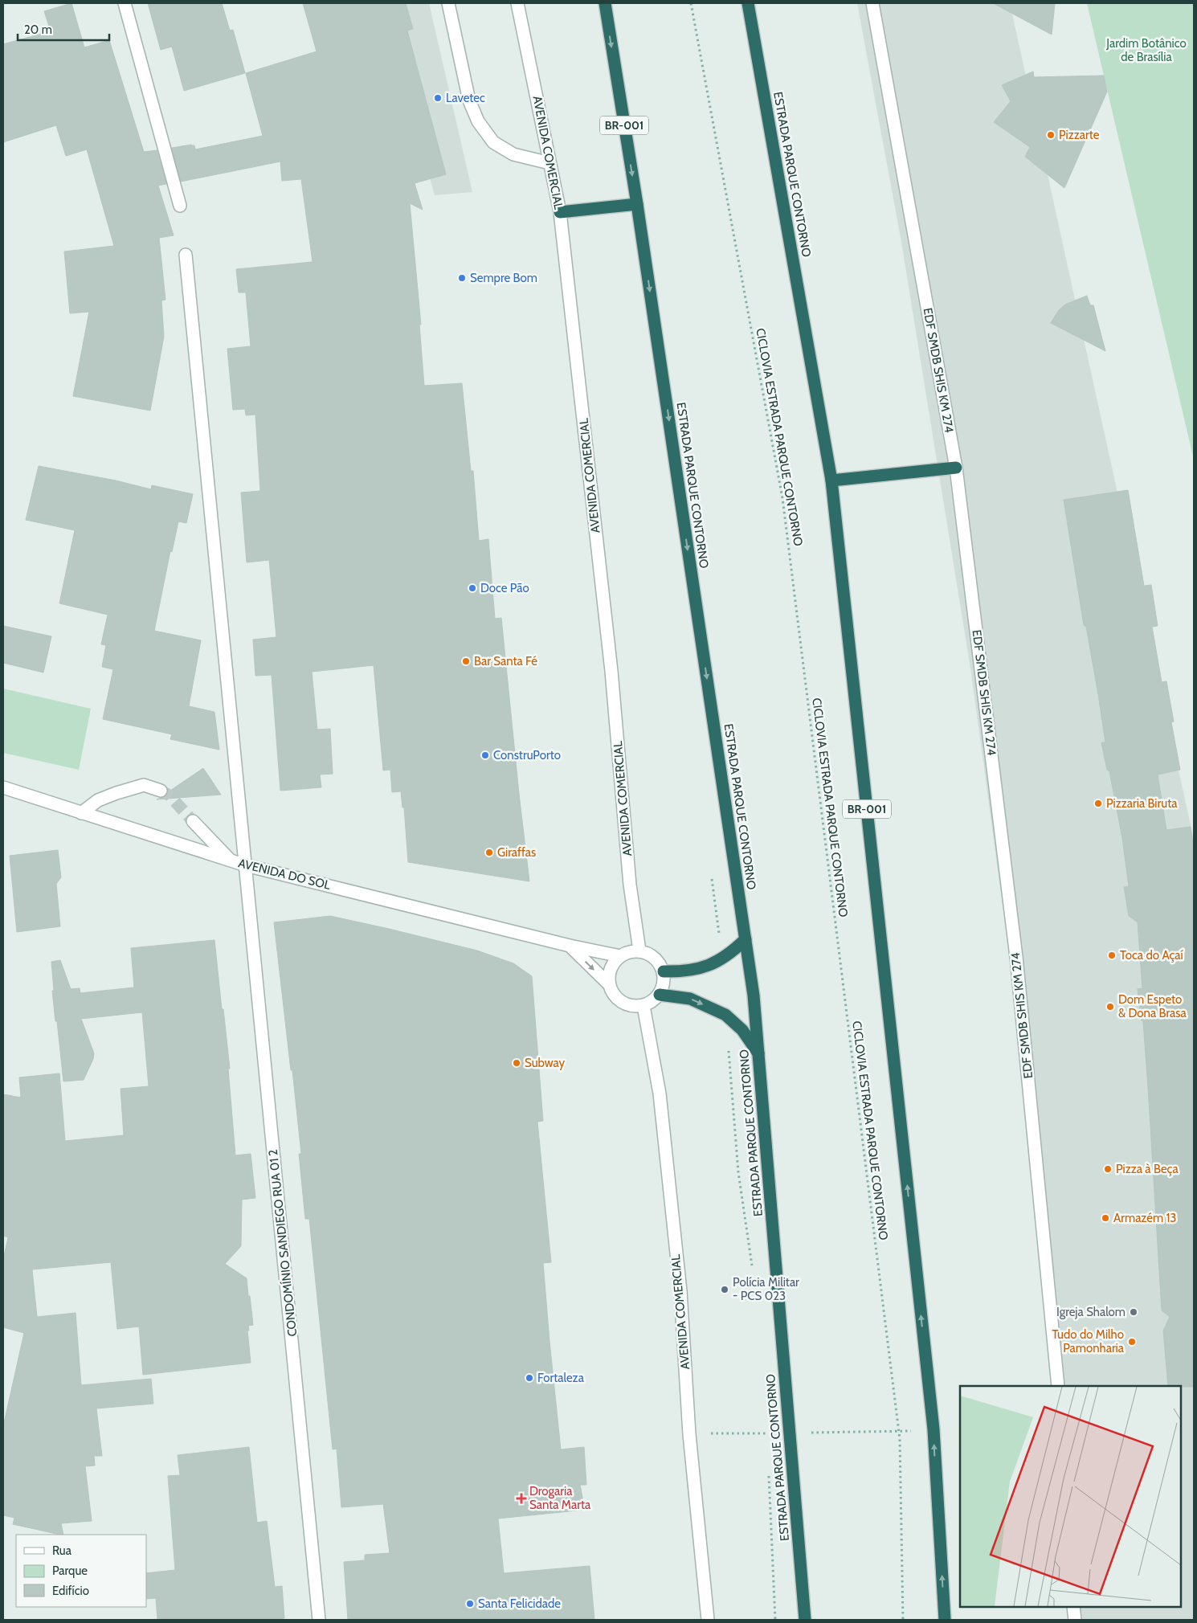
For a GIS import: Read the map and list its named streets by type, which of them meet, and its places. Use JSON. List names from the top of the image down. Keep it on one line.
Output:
{"streets":{"highway":["BR-001","ESTRADA PARQUE CONTORNO"],"street":["AVENIDA COMERCIAL","EDF SMDB SHIS KM 274","AVENIDA DO SOL","CONDOMÍNIO SANDIEGO RUA 01 2"],"path":["CICLOVIA ESTRADA PARQUE CONTORNO"]},"crossings":[["AVENIDA COMERCIAL","AVENIDA DO SOL"],["AVENIDA DO SOL","CONDOMÍNIO SANDIEGO RUA 01 2"]],"parks":["Jardim Botânico de Brasília"],"places":{"other":["Lavetec","Pizzarte","Sempre Bom","Doce Pão","Bar Santa Fé","ConstruPorto","Pizzaria Biruta","Giraffas","Toca do Açaí","Dom Espeto & Dona Brasa","Subway","Pizza à Beça","Armazém 13","Polícia Militar - PCS 023","Igreja Shalom","Tudo do Milho Pamonharia","Fortaleza","Santa Felicidade"],"health":["Drogaria Santa Marta"]},"legend":["Rua","Parque","Edifício"],"scale_bar":"20 m"}
